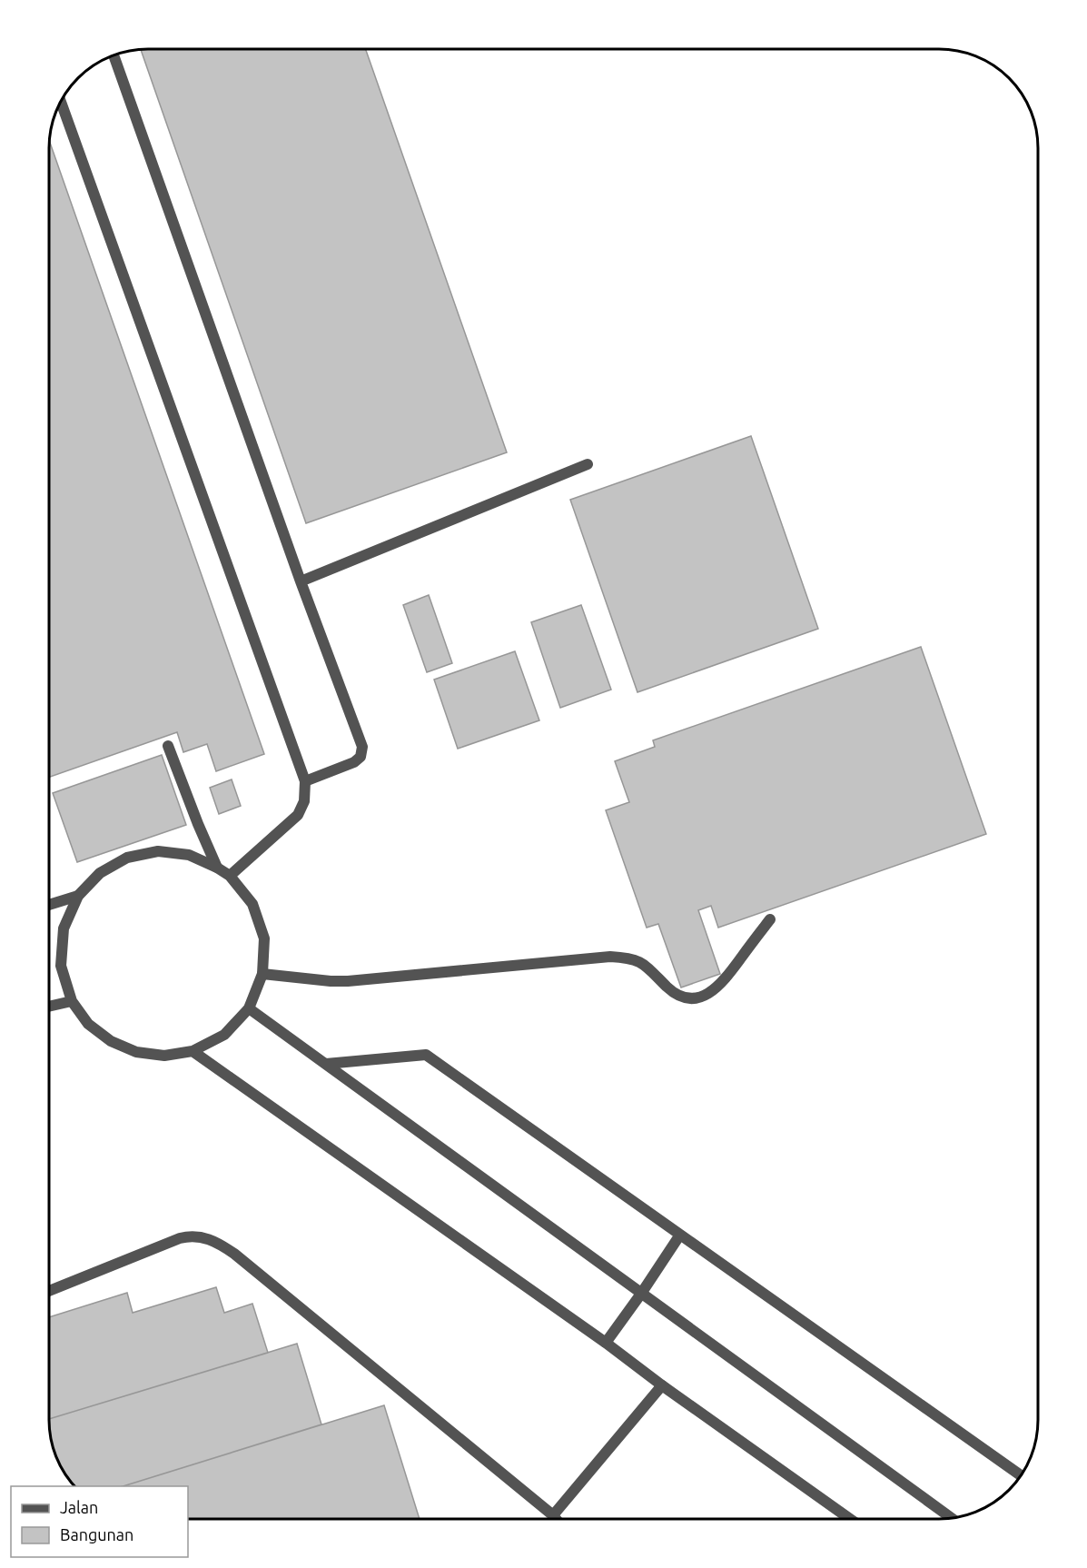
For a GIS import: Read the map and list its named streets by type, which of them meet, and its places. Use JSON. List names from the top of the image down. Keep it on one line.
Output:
{"legend":["Jalan","Bangunan"]}
